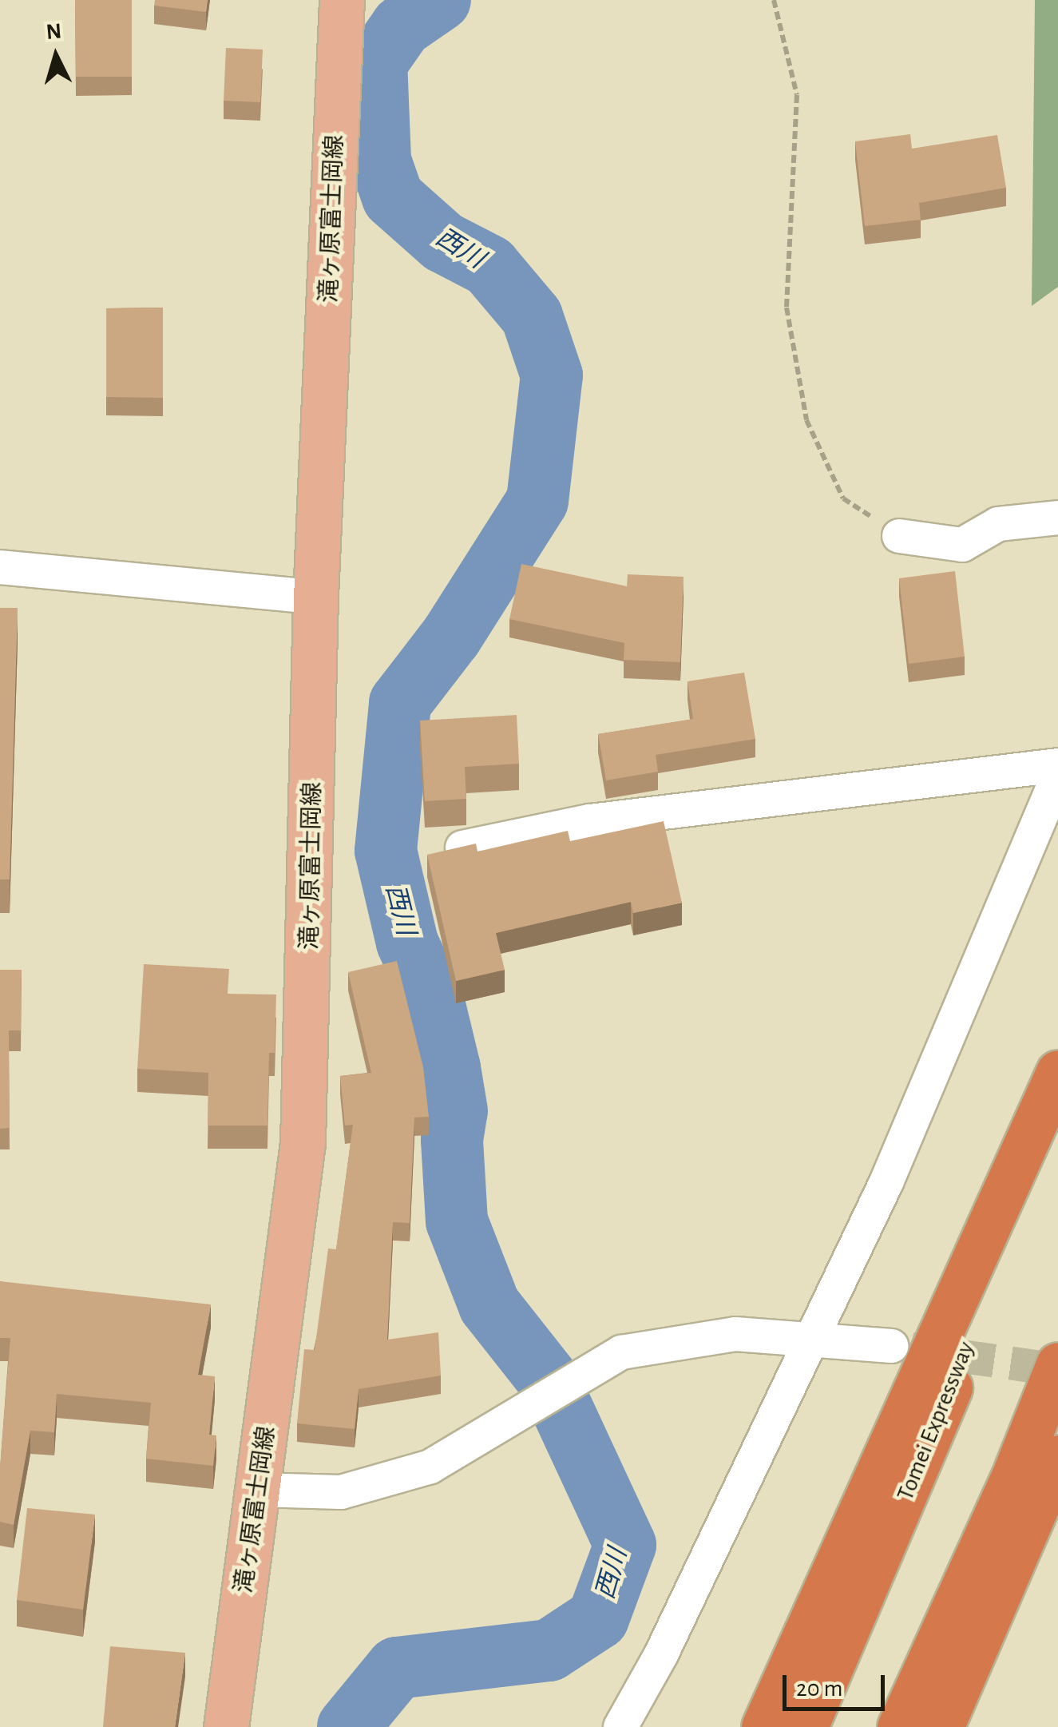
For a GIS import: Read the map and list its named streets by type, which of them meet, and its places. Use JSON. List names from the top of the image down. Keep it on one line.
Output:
{"streets":{"highway":["Tomei Expressway"],"main road":["滝ヶ原富士岡線"]},"water":["西川"],"scale_bar":"20 m","north":"top"}
